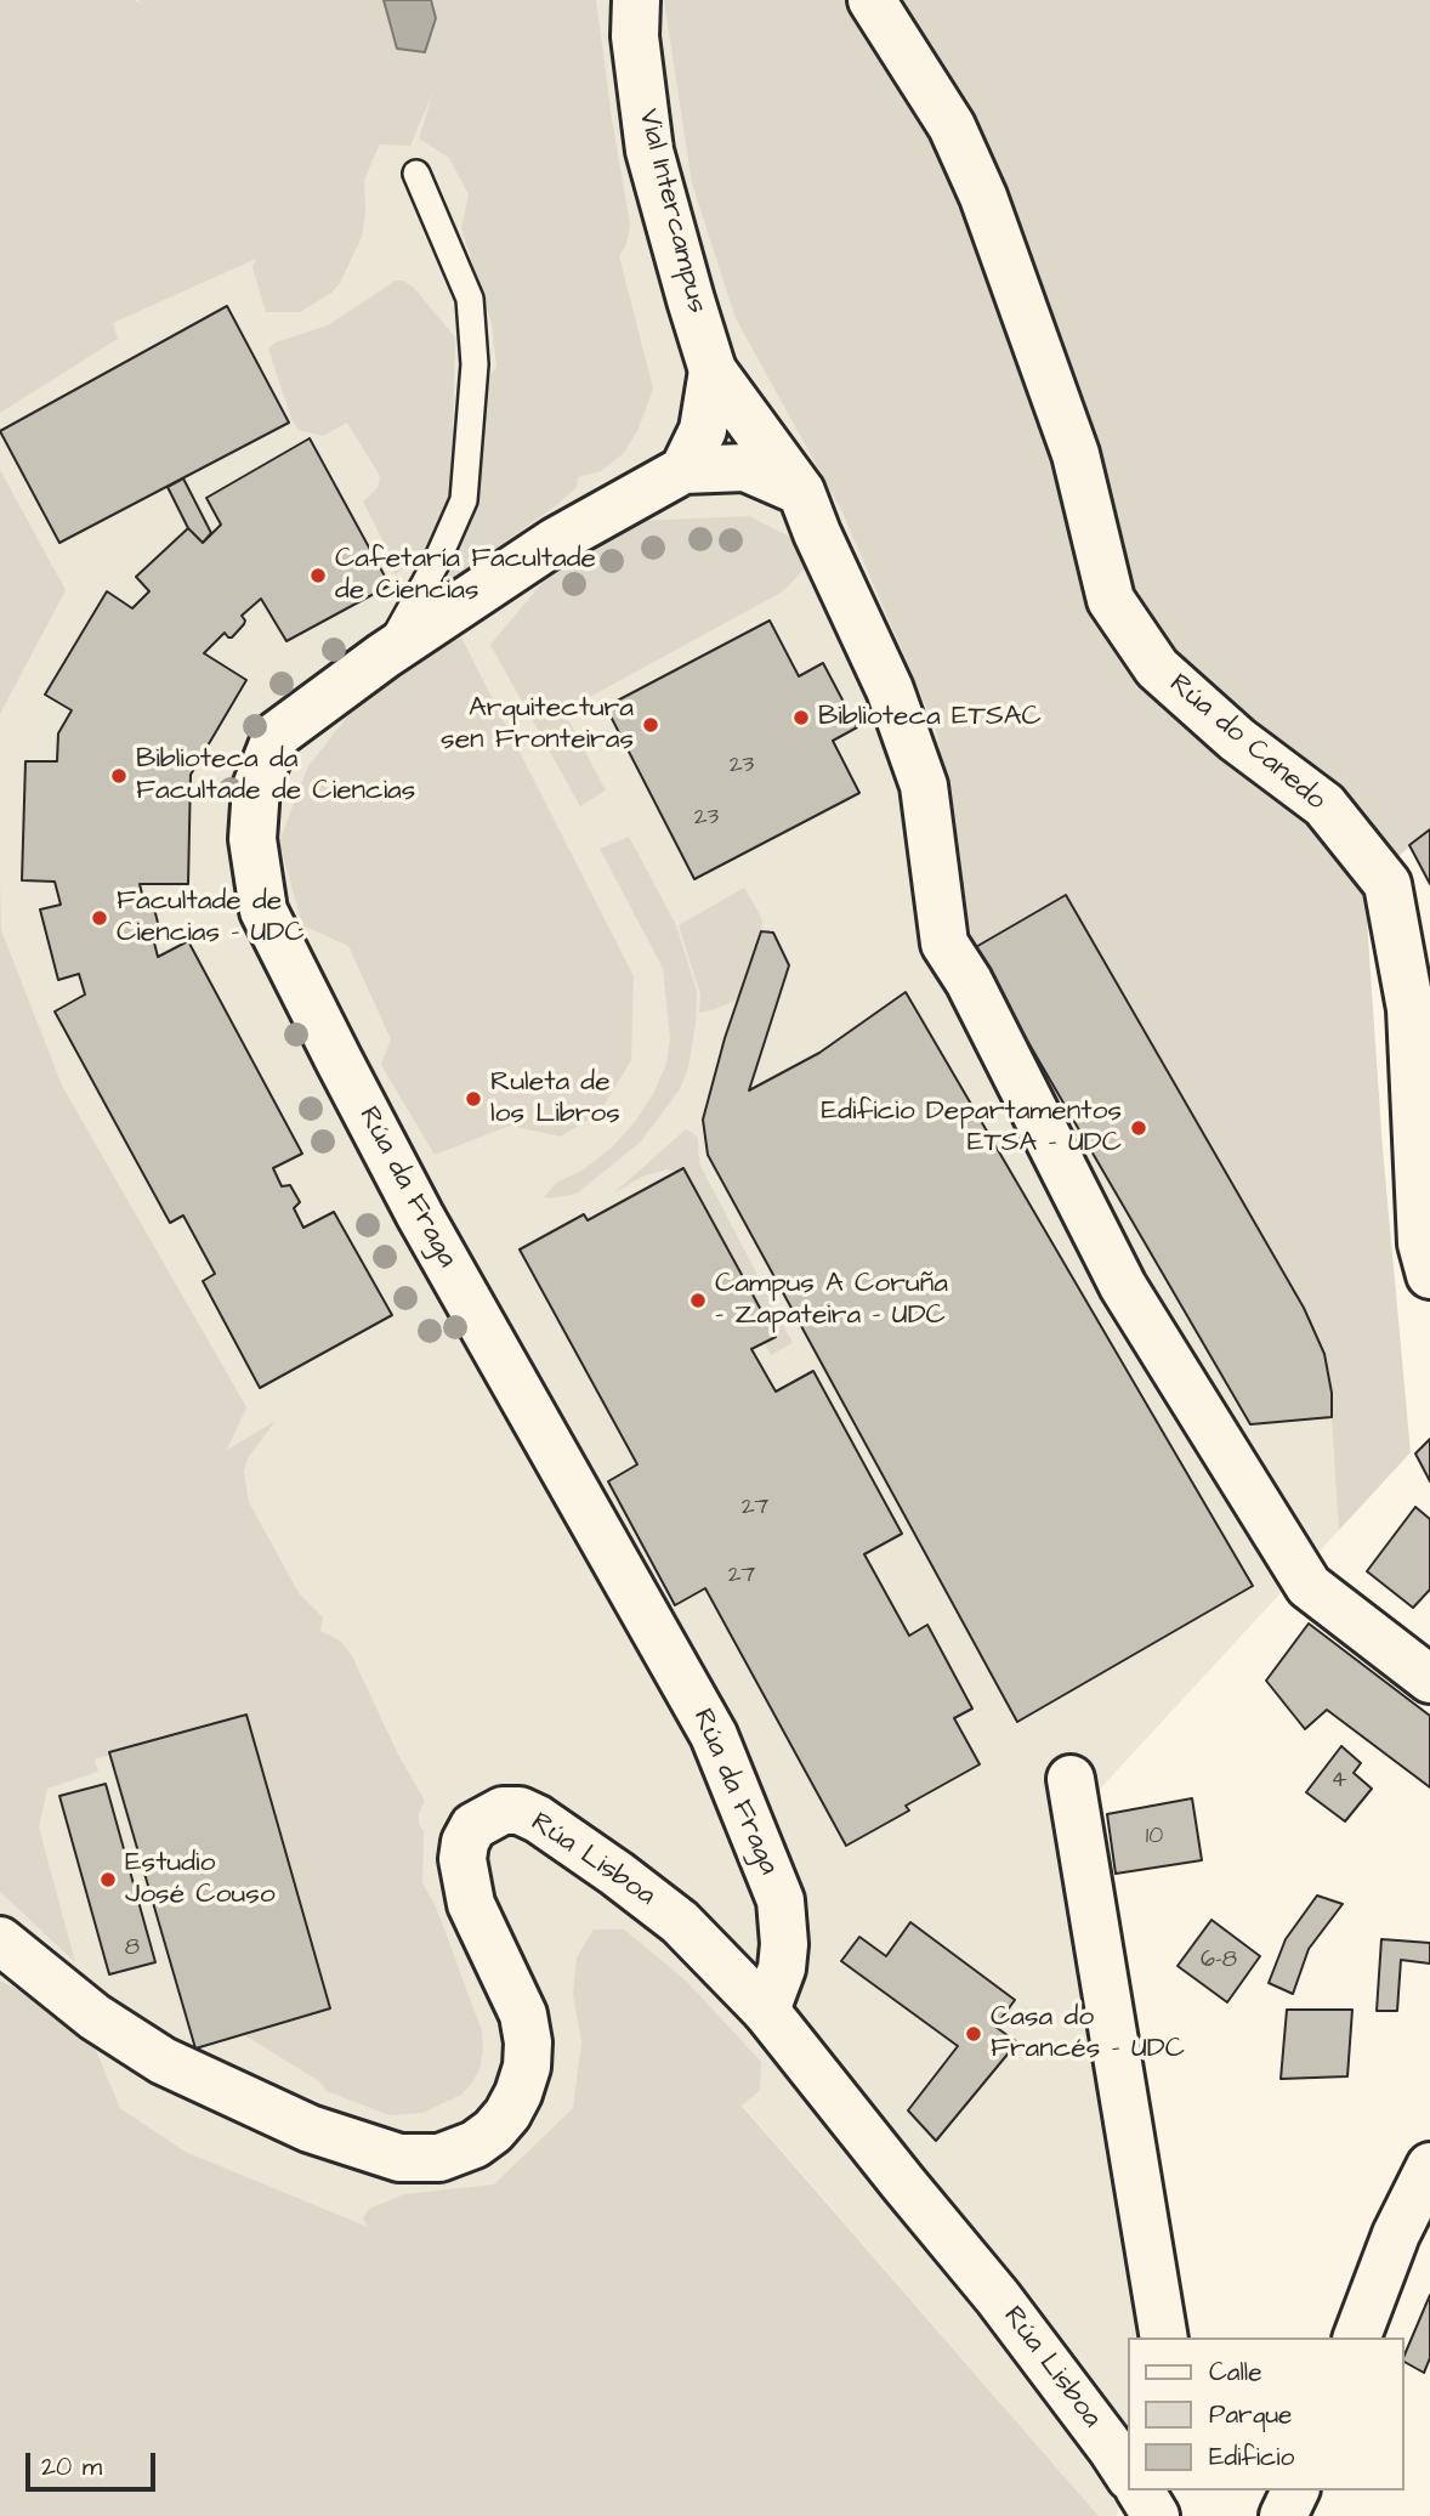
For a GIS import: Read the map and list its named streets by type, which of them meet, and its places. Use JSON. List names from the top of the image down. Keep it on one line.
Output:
{"streets":{"street":["Vial Intercampus","Rúa do Canedo","Rúa da Fraga","Rúa Lisboa"]},"crossings":[["Rúa da Fraga","Rúa Lisboa"]],"places":["Cafetaría Facultade de Ciencias","Biblioteca ETSAC","Arquitectura sen Fronteiras","Biblioteca da Facultade de Ciencias","Facultade de Ciencias - UDC","Ruleta de los Libros","Edificio Departamentos ETSA - UDC","Campus A Coruña - Zapateira - UDC","Estudio José Couso","Casa do Francés - UDC"],"house_numbers":["23","23","27","27","4","10","8","6-8"],"legend":["Calle","Parque","Edificio"],"scale_bar":"20 m"}
